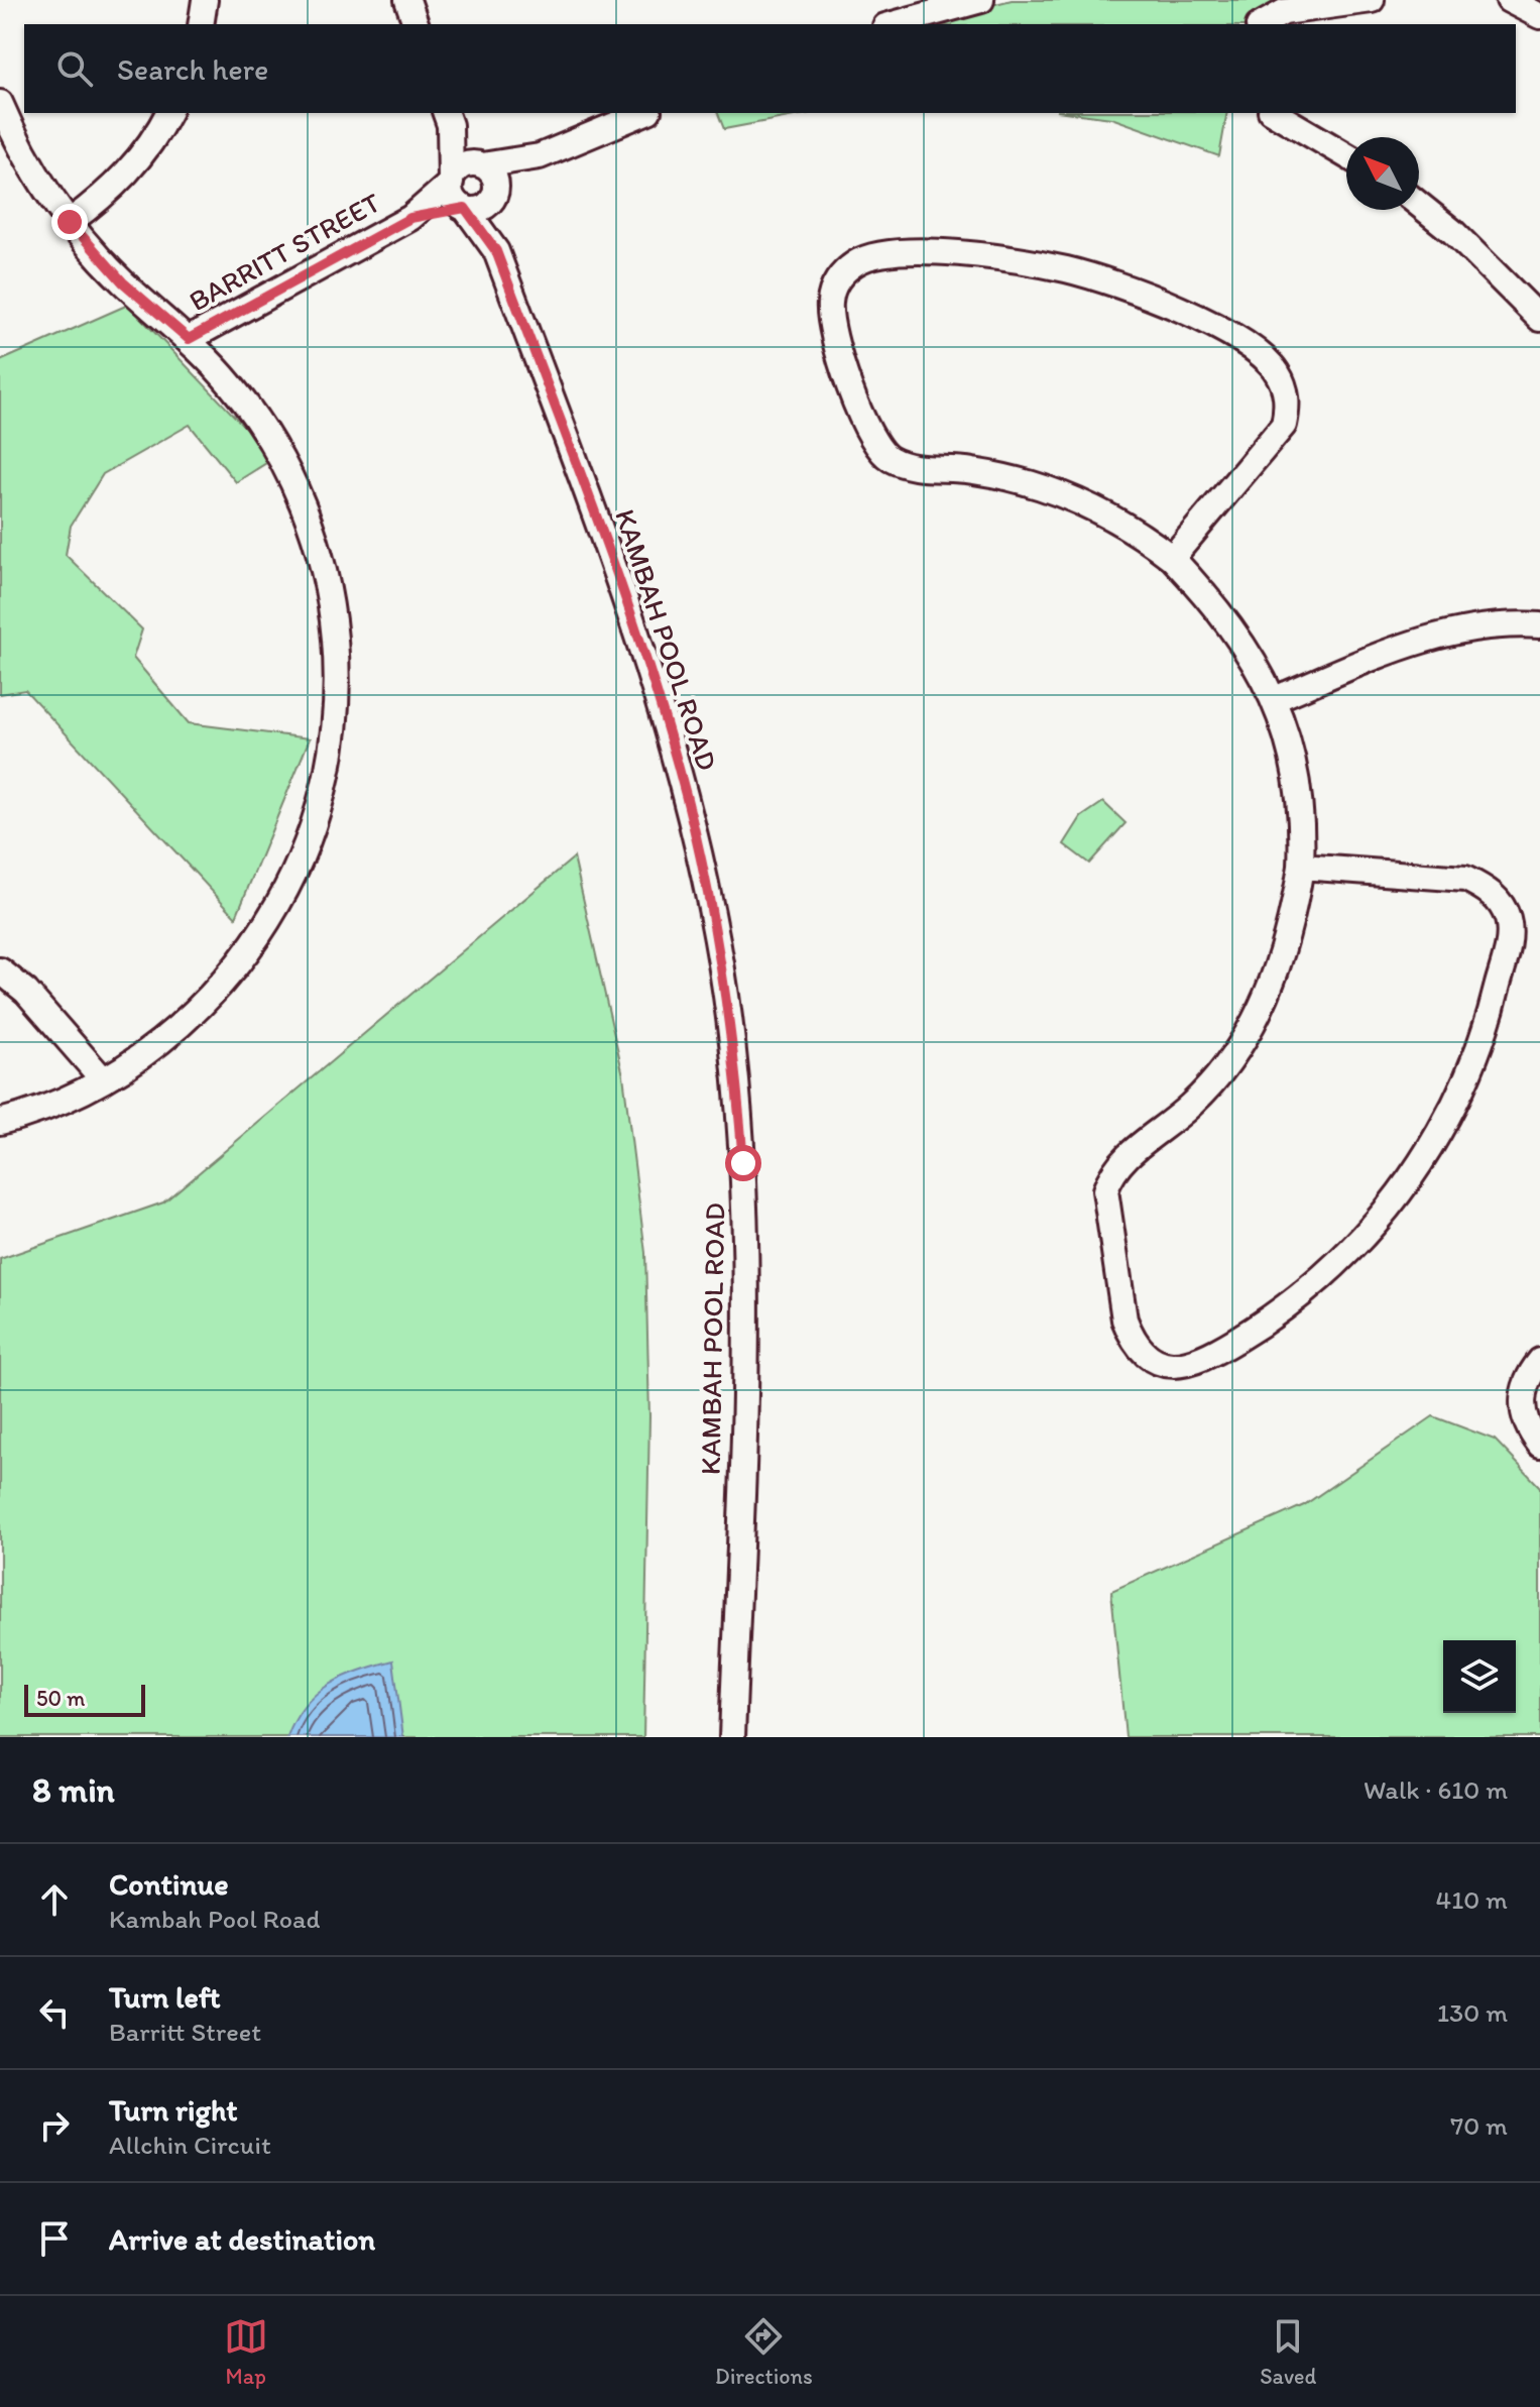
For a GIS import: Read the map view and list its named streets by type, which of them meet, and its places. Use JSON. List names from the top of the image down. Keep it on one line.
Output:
{"streets":{"street":["BARRITT STREET","KAMBAH POOL ROAD"]},"crossings":[["BARRITT STREET","KAMBAH POOL ROAD"]],"scale_bar":"50 m","north":"top left","page":{"search":"Search here","scale":"50 m","heading":["8 min","Walk · 610 m"],"list":[["Continue","Kambah Pool Road","410 m"],["Turn left","Barritt Street","130 m"],["Turn right","Allchin Circuit","70 m"],"Arrive at destination"],"nav":["Map","Directions","Saved"]}}
